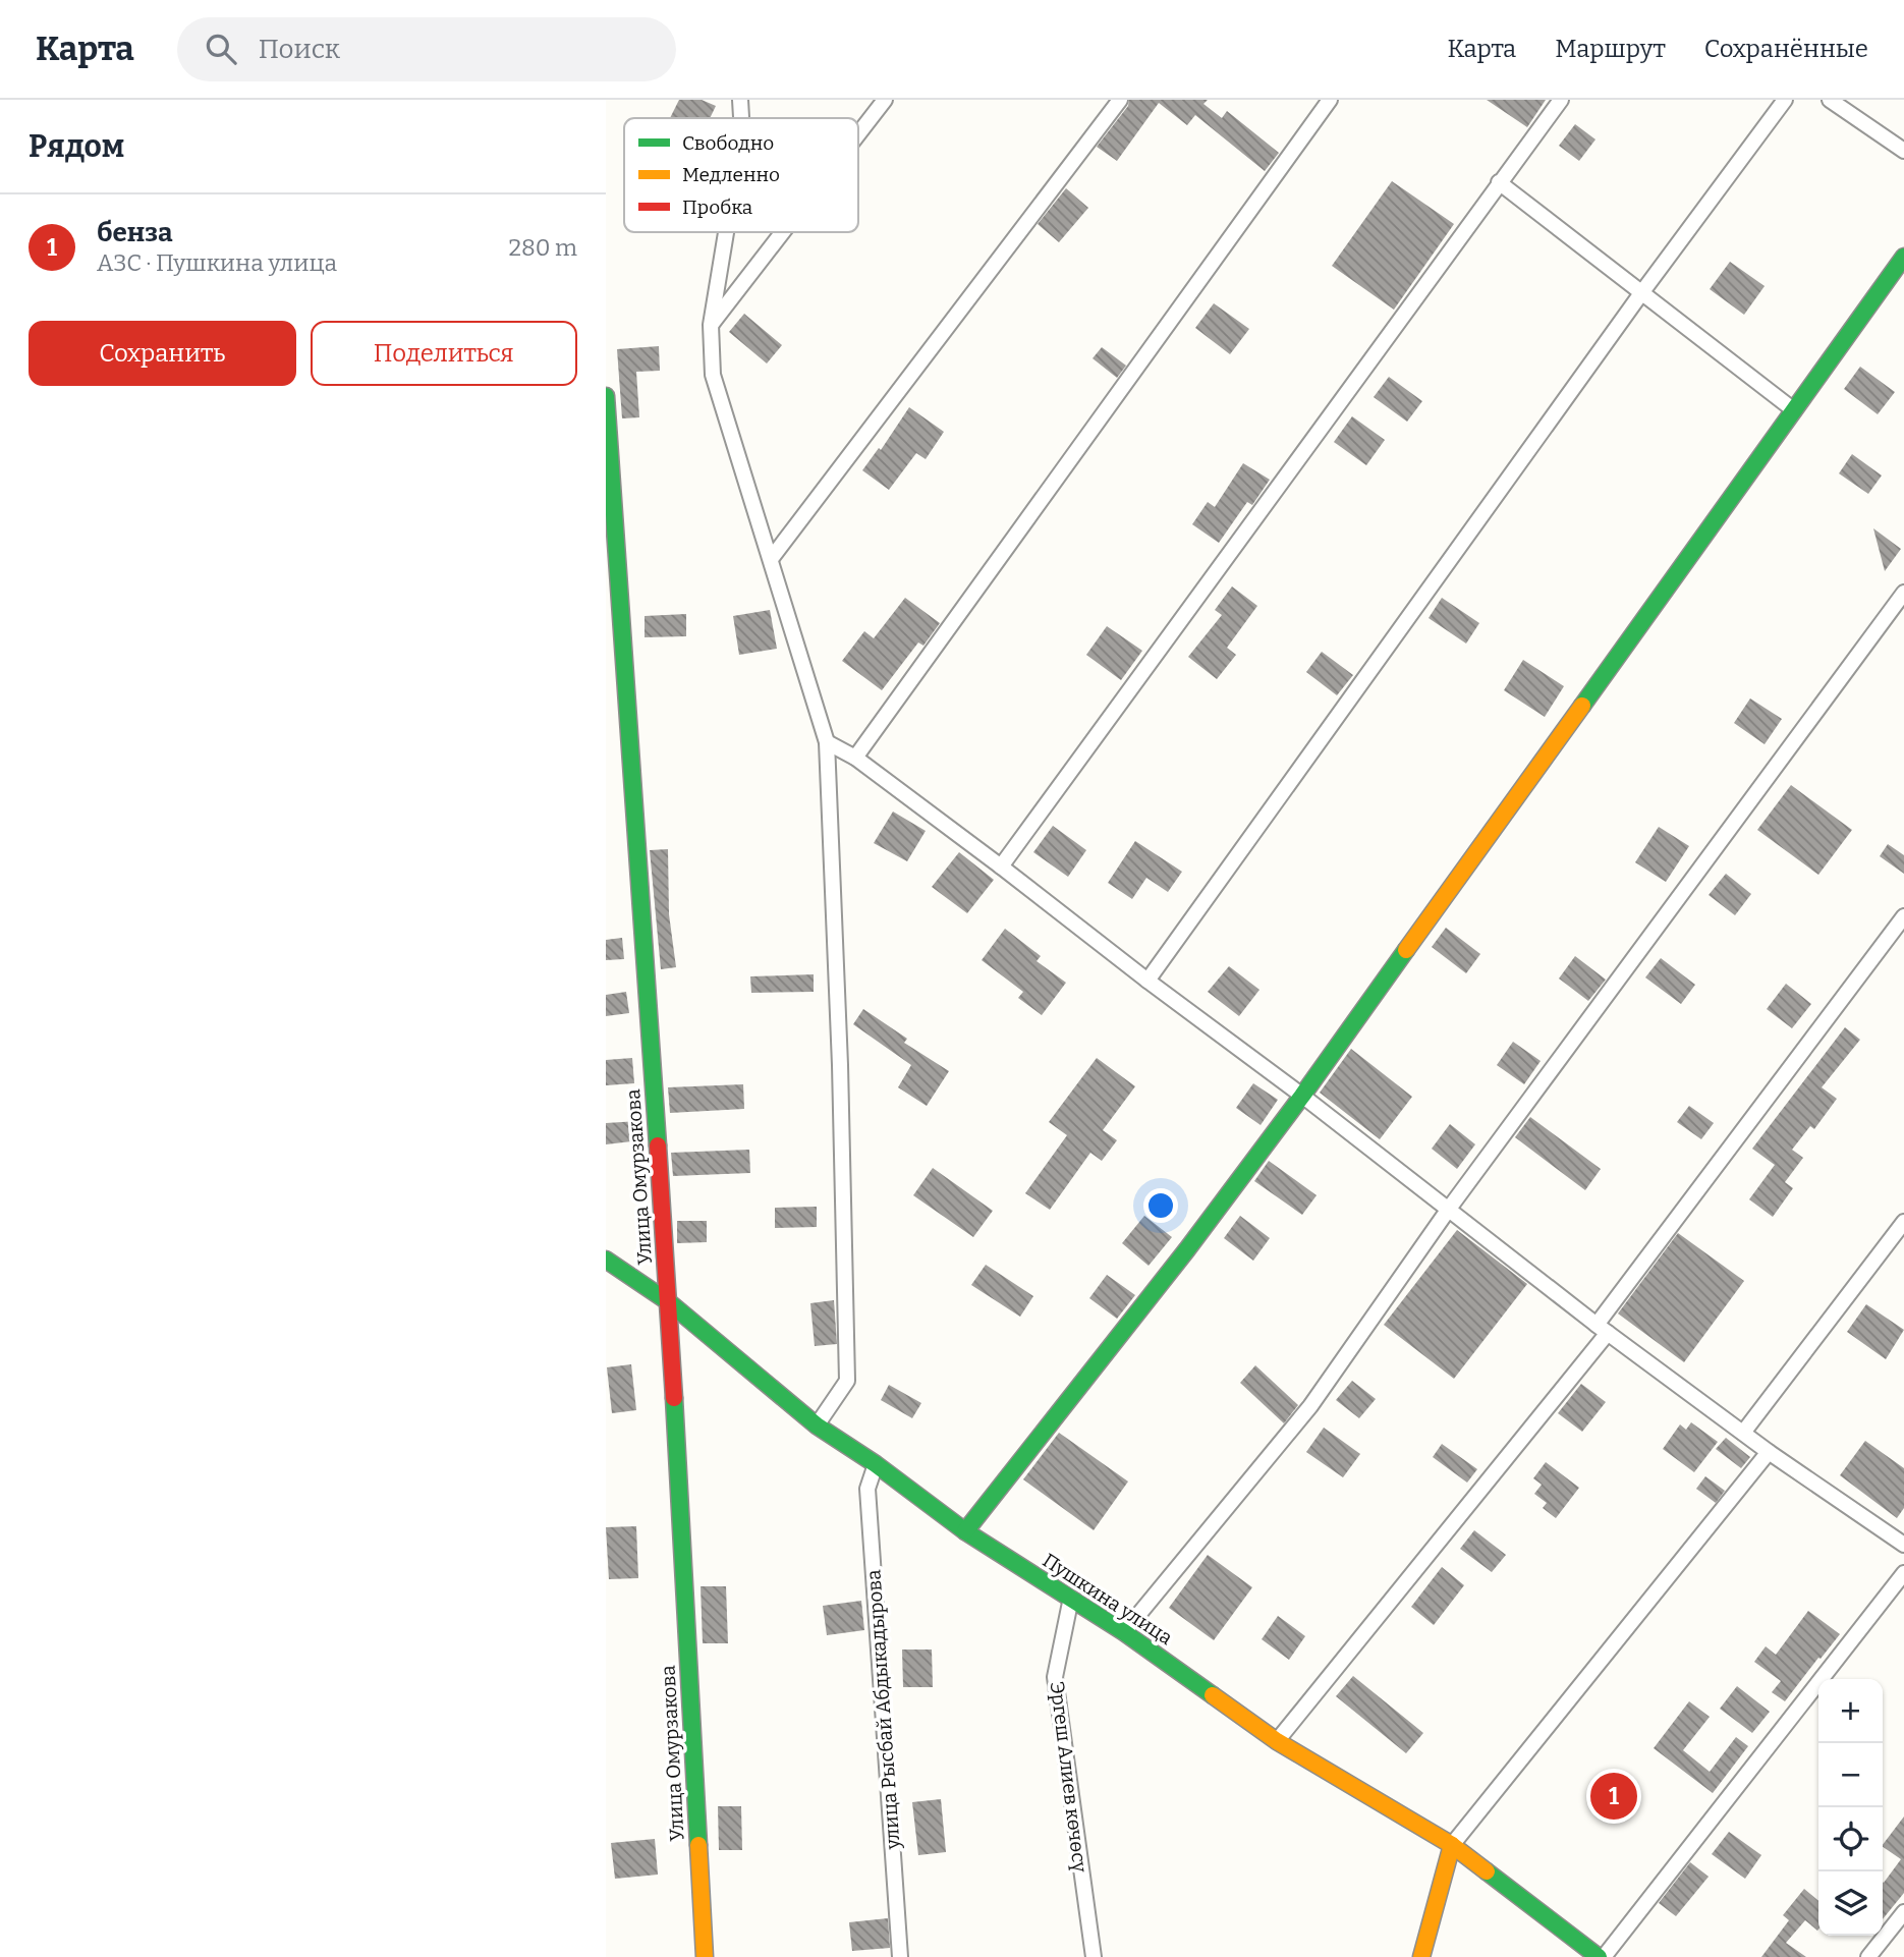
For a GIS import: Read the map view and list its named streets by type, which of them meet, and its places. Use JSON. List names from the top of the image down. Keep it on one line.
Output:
{"streets":{"main road":["Улица Омурзакова","Пушкина улица"],"street":["улица Рысбай Абдыкадырова","Эргеш Алиев көчөсү"]},"crossings":[["Улица Омурзакова","Пушкина улица"],["Пушкина улица","улица Рысбай Абдыкадырова"],["Пушкина улица","Эргеш Алиев көчөсү"]],"legend":["Свободно","Медленно","Пробка"],"page":{"header":"Карта","search":"Поиск","nav":["Карта","Маршрут","Сохранённые"],"heading":"Рядом","list":[{"mark":"1","name":"бенза","note":"АЗС · Пушкина улица","value":"280 m"}],"buttons":["Сохранить","Поделиться"],"map_buttons":["+","−"],"pins":"1"}}
